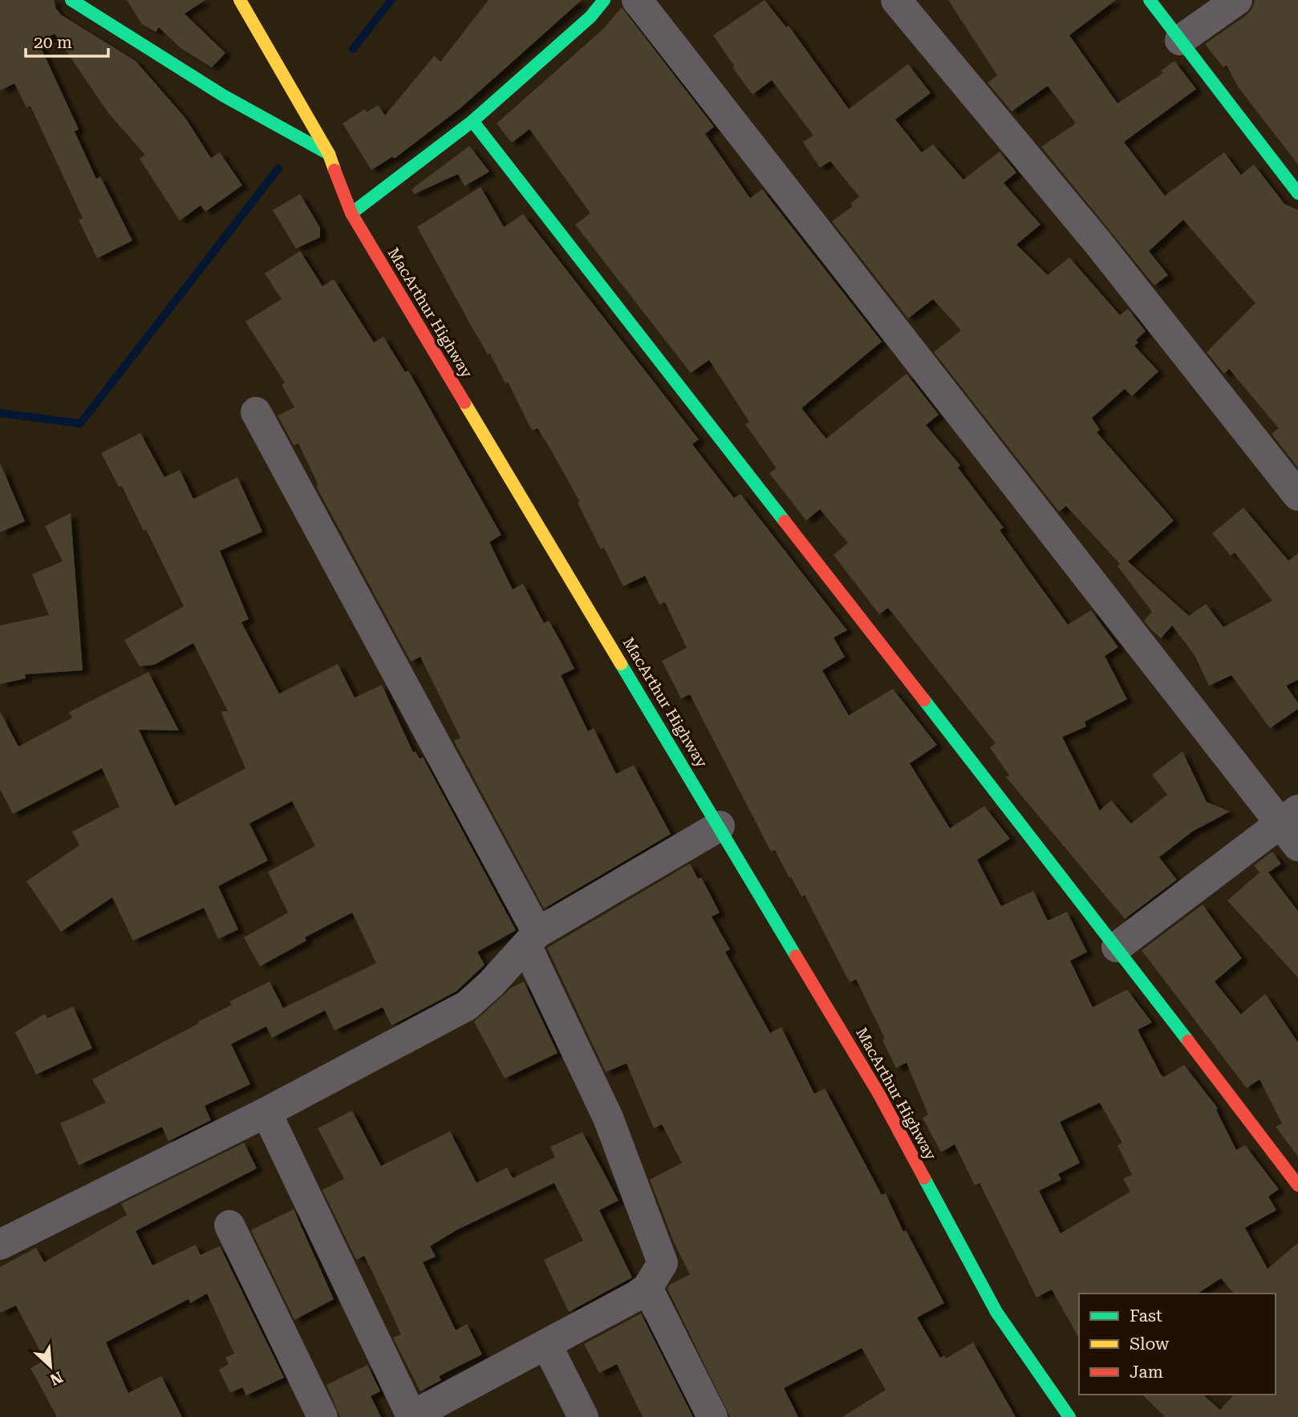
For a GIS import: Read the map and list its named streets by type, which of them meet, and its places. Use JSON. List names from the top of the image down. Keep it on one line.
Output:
{"streets":{"main road":["MacArthur Highway"]},"legend":["Fast","Slow","Jam"],"scale_bar":"20 m","north":"bottom right"}
